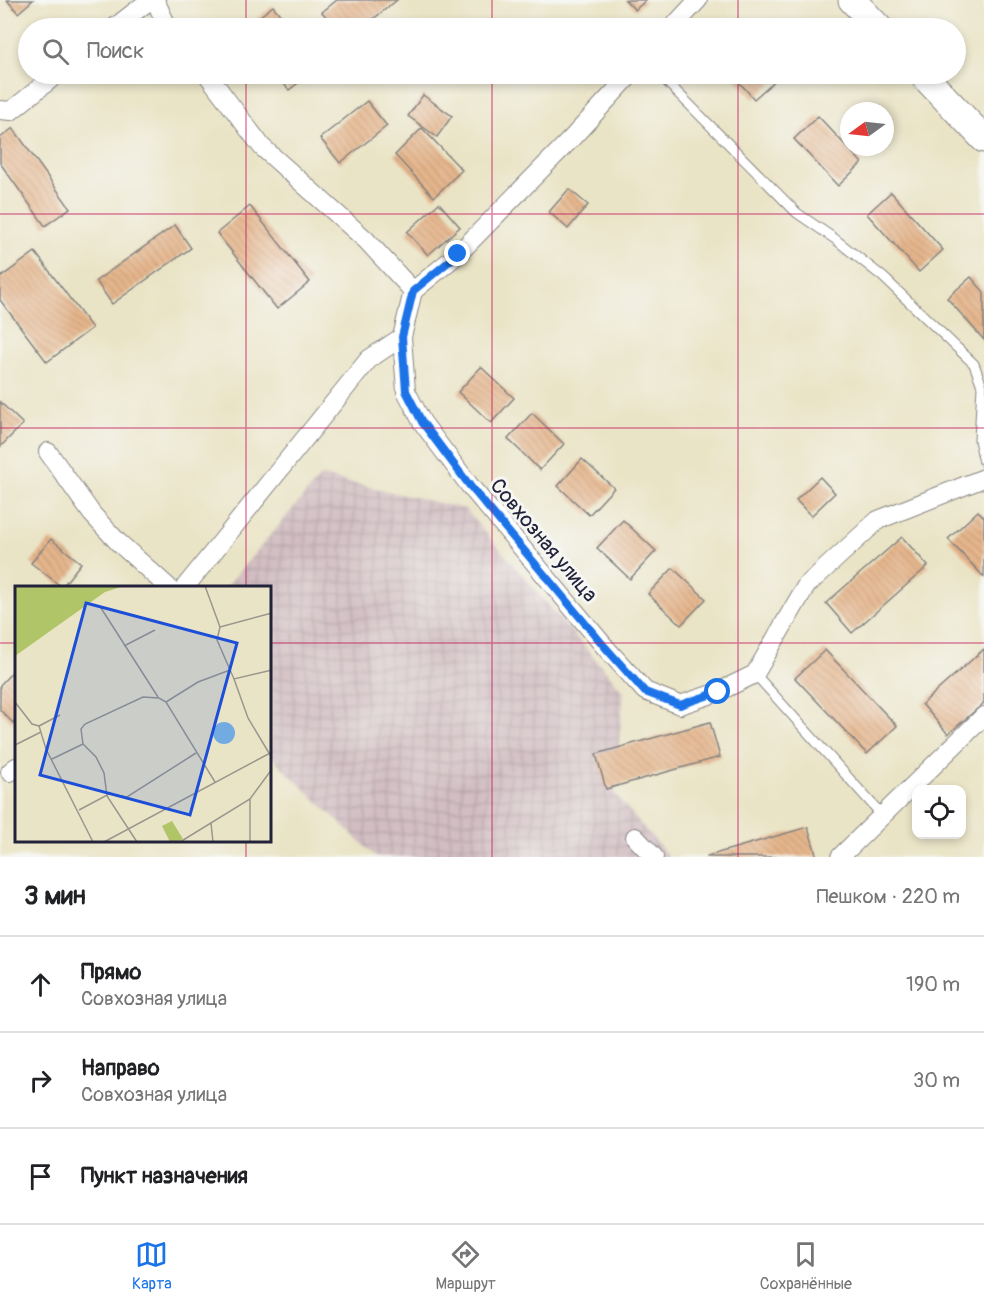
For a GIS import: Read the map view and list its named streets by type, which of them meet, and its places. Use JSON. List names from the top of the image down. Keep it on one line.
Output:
{"streets":{"street":["Совхозная улица"]},"north":"left","page":{"search":"Поиск","heading":["3 мин","Пешком · 220 m"],"list":[["Прямо","Совхозная улица","190 m"],["Направо","Совхозная улица","30 m"],"Пункт назначения"],"nav":["Карта","Маршрут","Сохранённые"]}}
